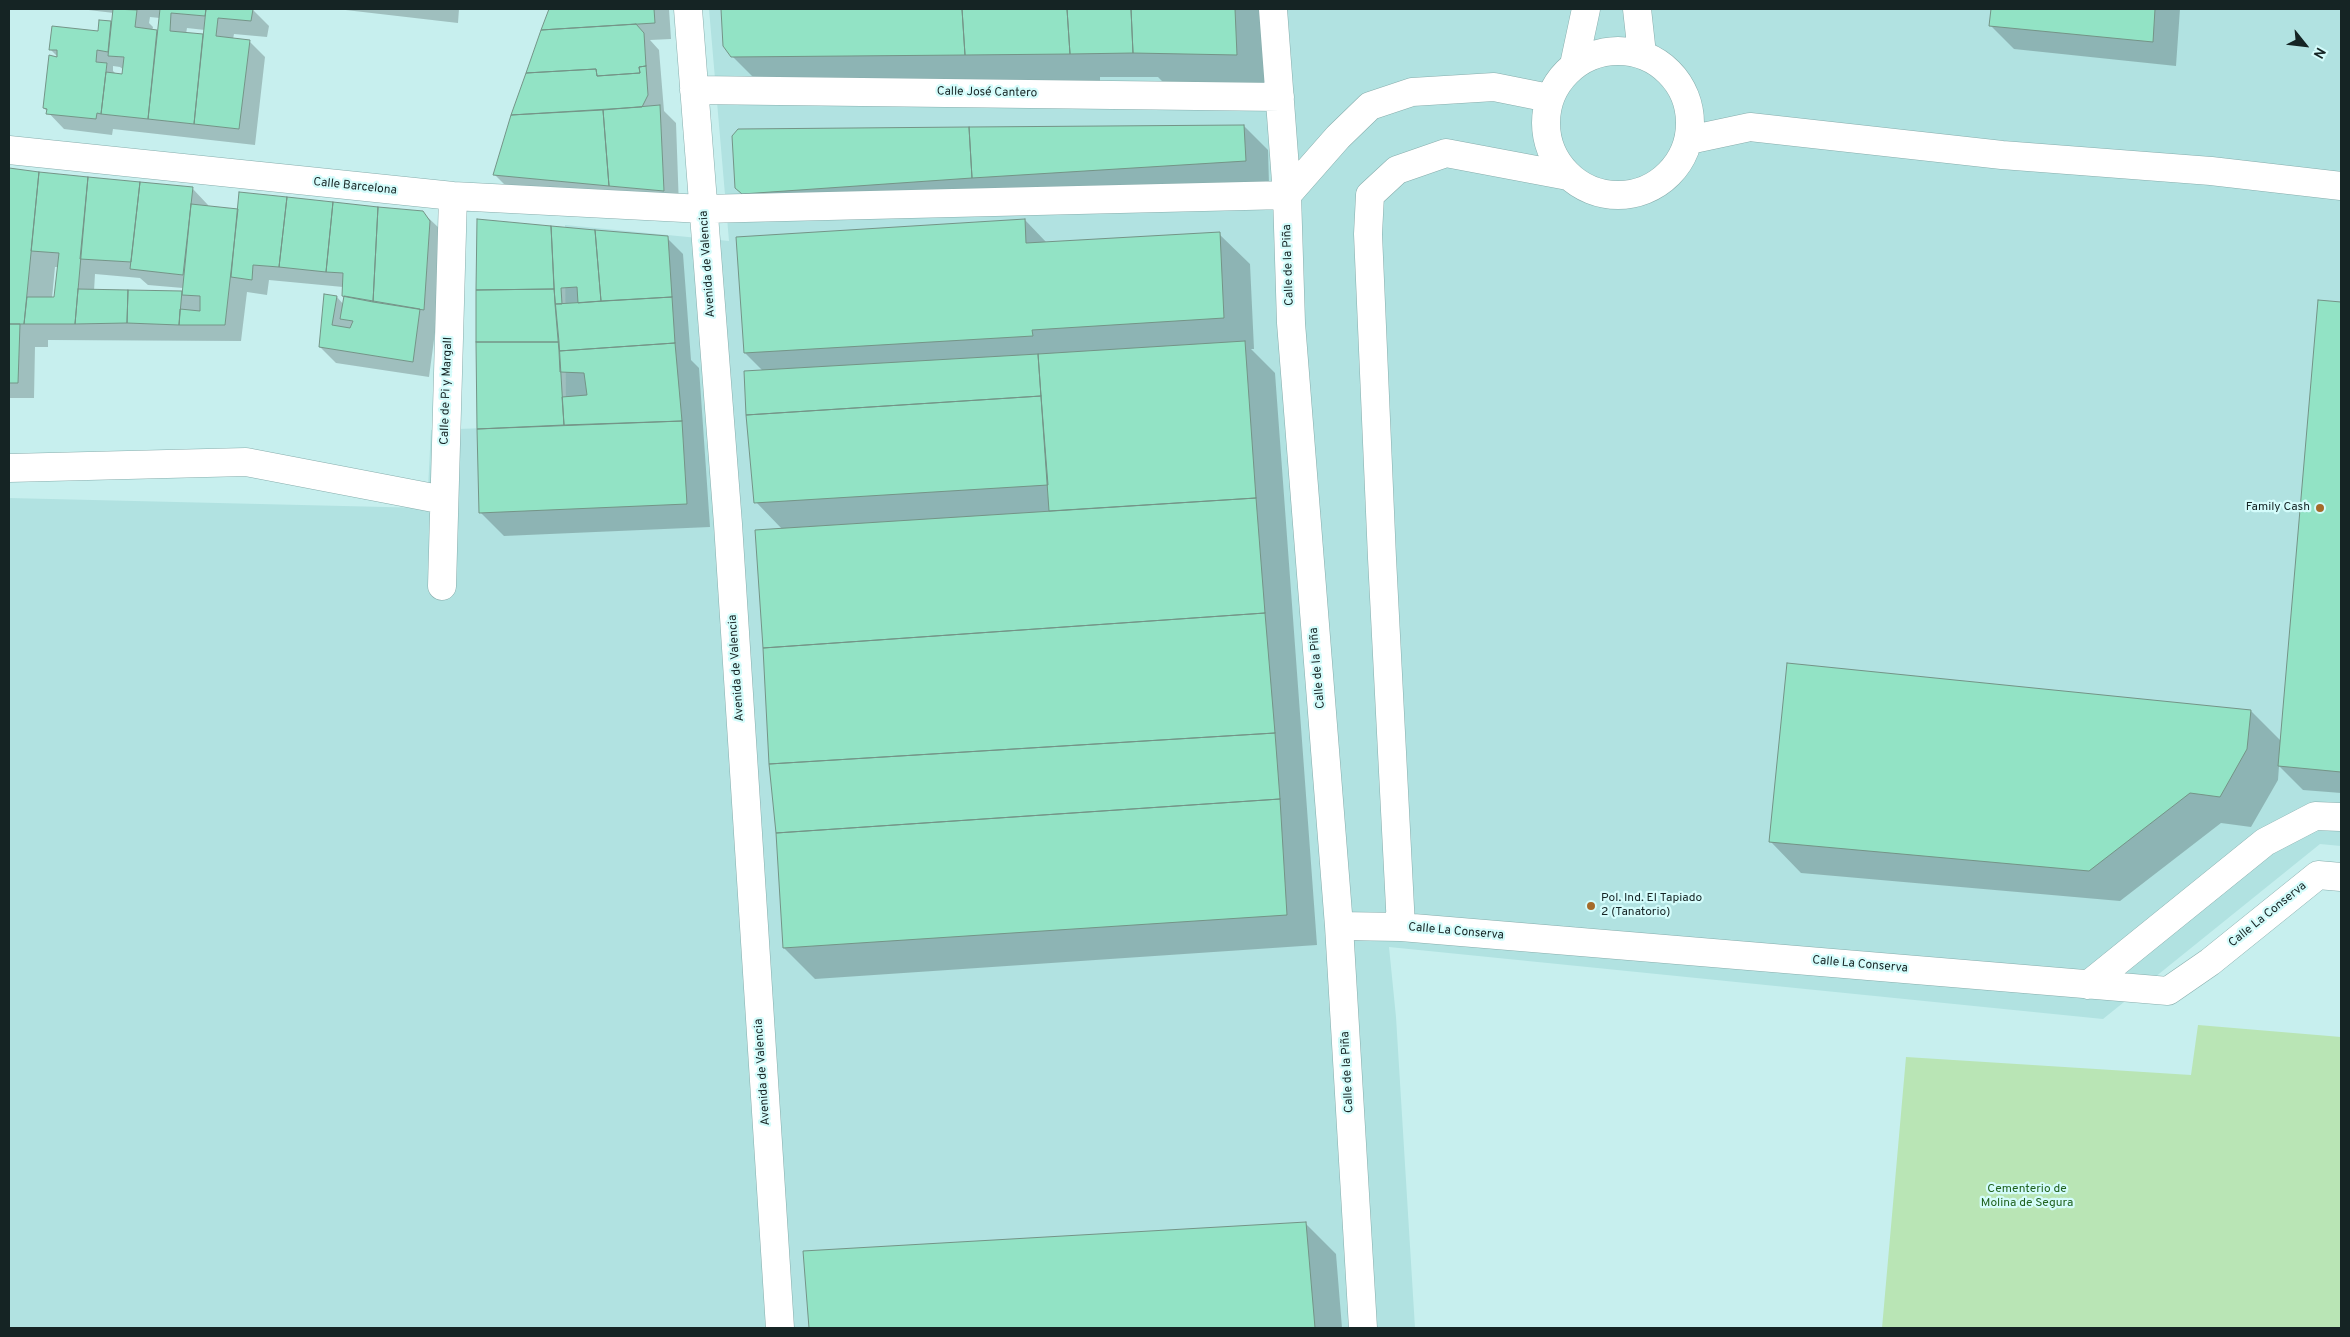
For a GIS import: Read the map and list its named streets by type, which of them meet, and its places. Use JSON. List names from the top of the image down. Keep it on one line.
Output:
{"streets":{"street":["Calle José Cantero","Calle Barcelona","Avenida de Valencia","Calle de la Piña","Calle de Pi y Margall","Calle La Conserva"]},"crossings":[["Calle José Cantero","Avenida de Valencia"],["Calle José Cantero","Calle de la Piña"],["Calle Barcelona","Avenida de Valencia"],["Calle Barcelona","Calle de la Piña"],["Calle Barcelona","Calle de Pi y Margall"],["Calle de la Piña","Calle La Conserva"]],"parks":["Cementerio de Molina de Segura"],"places":["Family Cash","Pol. Ind. El Tapiado 2 (Tanatorio)"],"north":"bottom right"}
